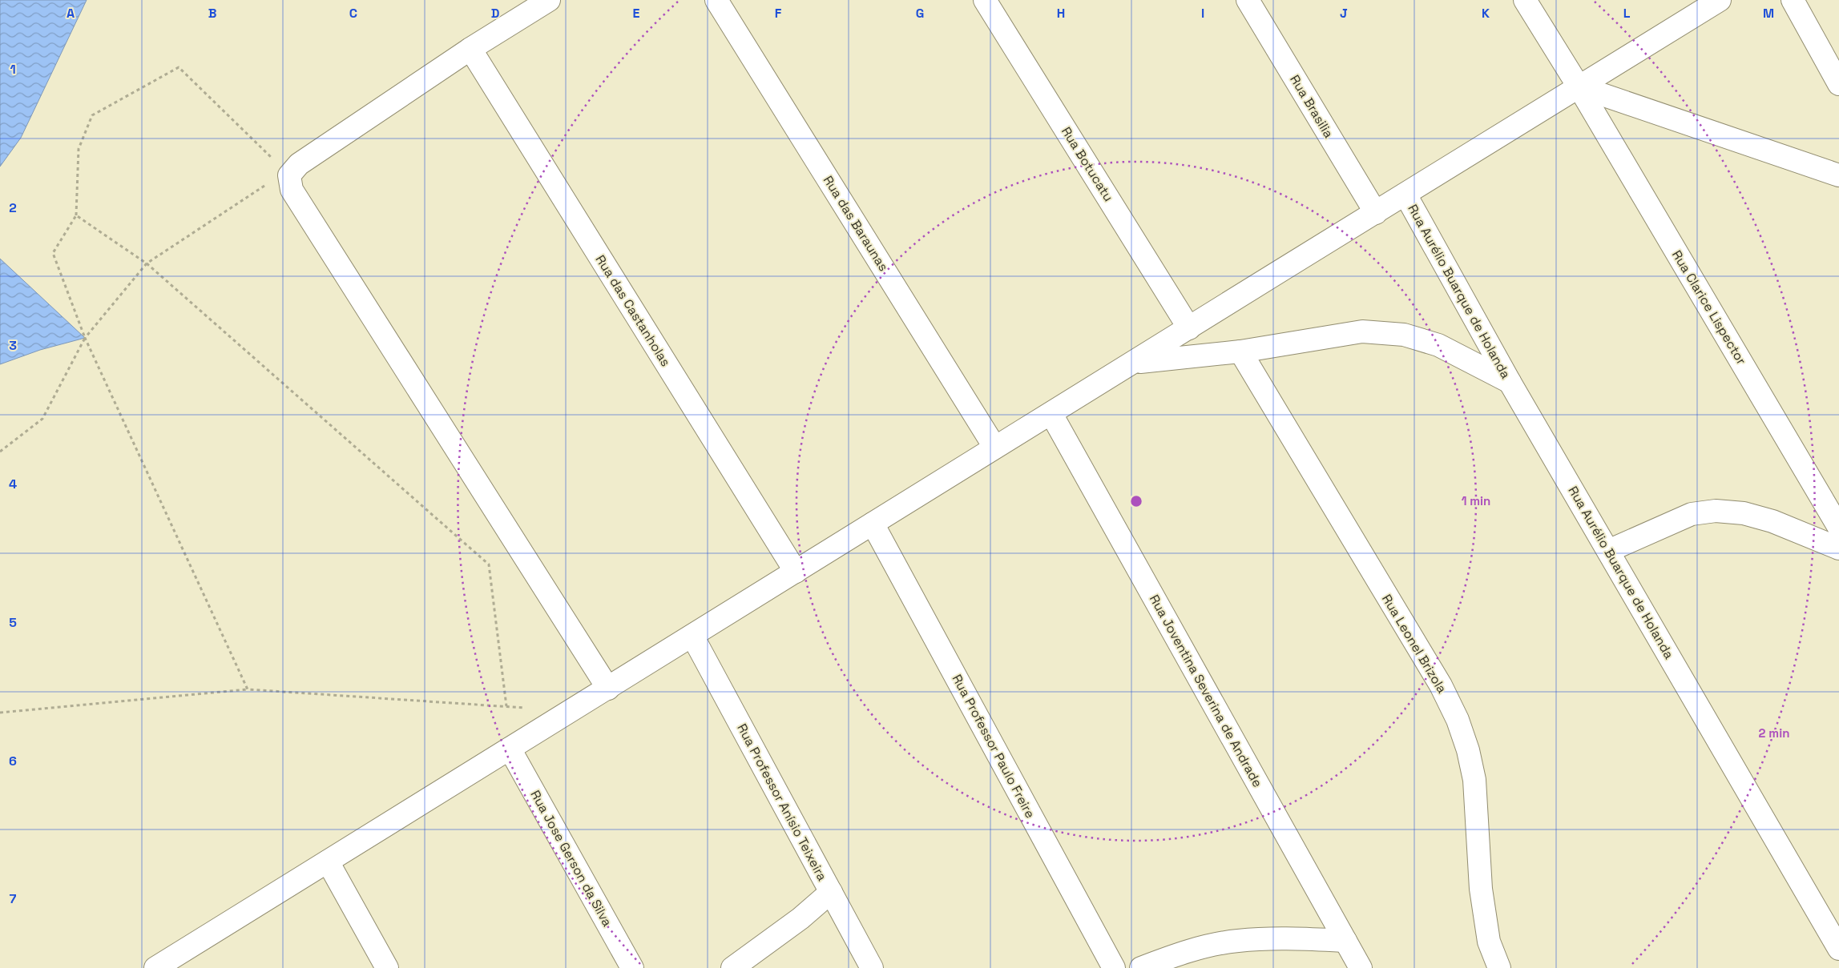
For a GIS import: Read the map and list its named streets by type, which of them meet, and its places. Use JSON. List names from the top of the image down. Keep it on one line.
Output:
{"streets":{"street":["Rua Brasilia","Rua Botucatu","Rua das Baraunas","Rua Aurélio Buarque de Holanda","Rua Clarice Lispector","Rua das Castanholas","Rua Leonel Brizola","Rua Joventina Severina de Andrade","Rua Professor Paulo Freire","Rua Professor Anísio Teixeira","Rua Jose Gerson da Silva"]},"grid":{"columns":["A","B","C","D","E","F","G","H","I","J","K","L","M"],"rows":["1","2","3","4","5","6","7"]},"rings":["1 min","2 min"]}
